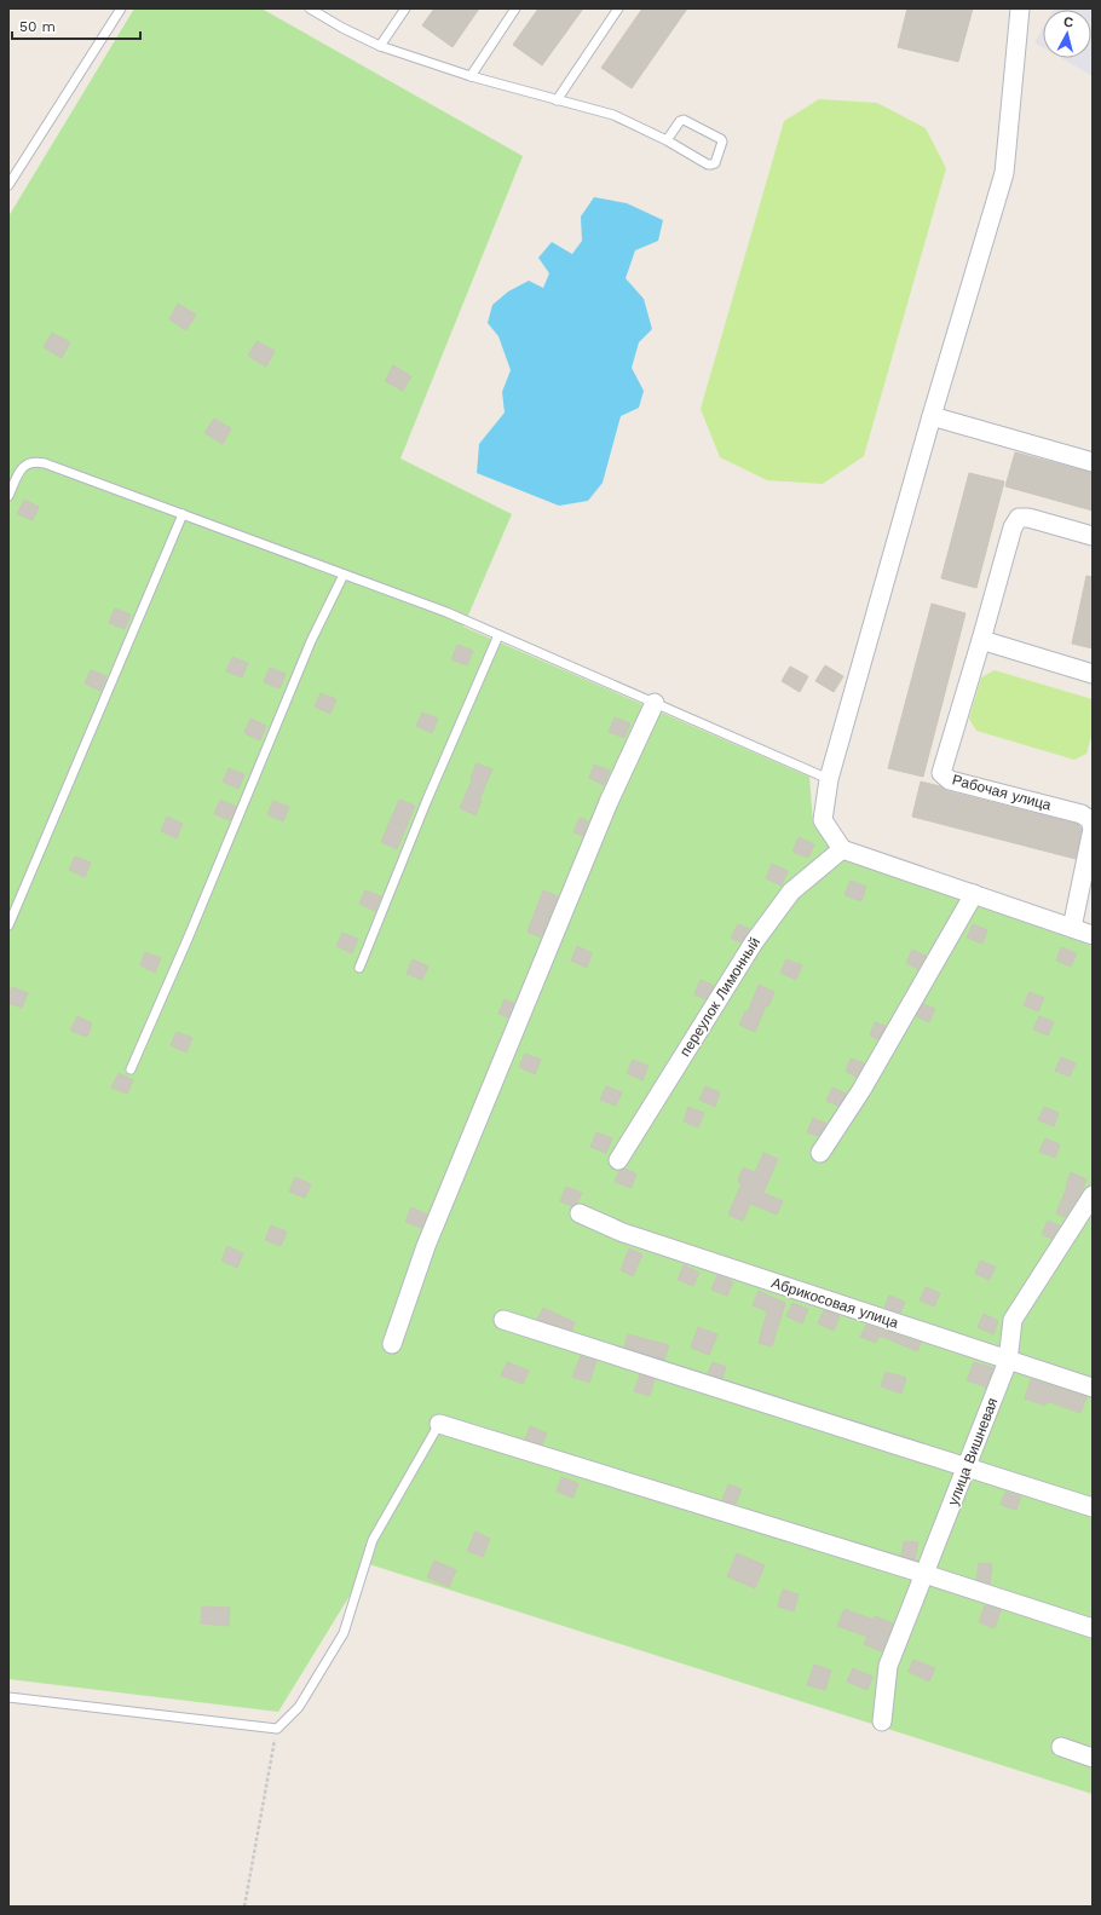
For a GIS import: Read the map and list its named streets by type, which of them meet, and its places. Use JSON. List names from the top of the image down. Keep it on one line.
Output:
{"streets":{"street":["Рабочая улица","переулок Лимонный","Абрикосовая улица","улица Вишневая"]},"crossings":[["Абрикосовая улица","улица Вишневая"]],"scale_bar":"50 m","north":"top"}
